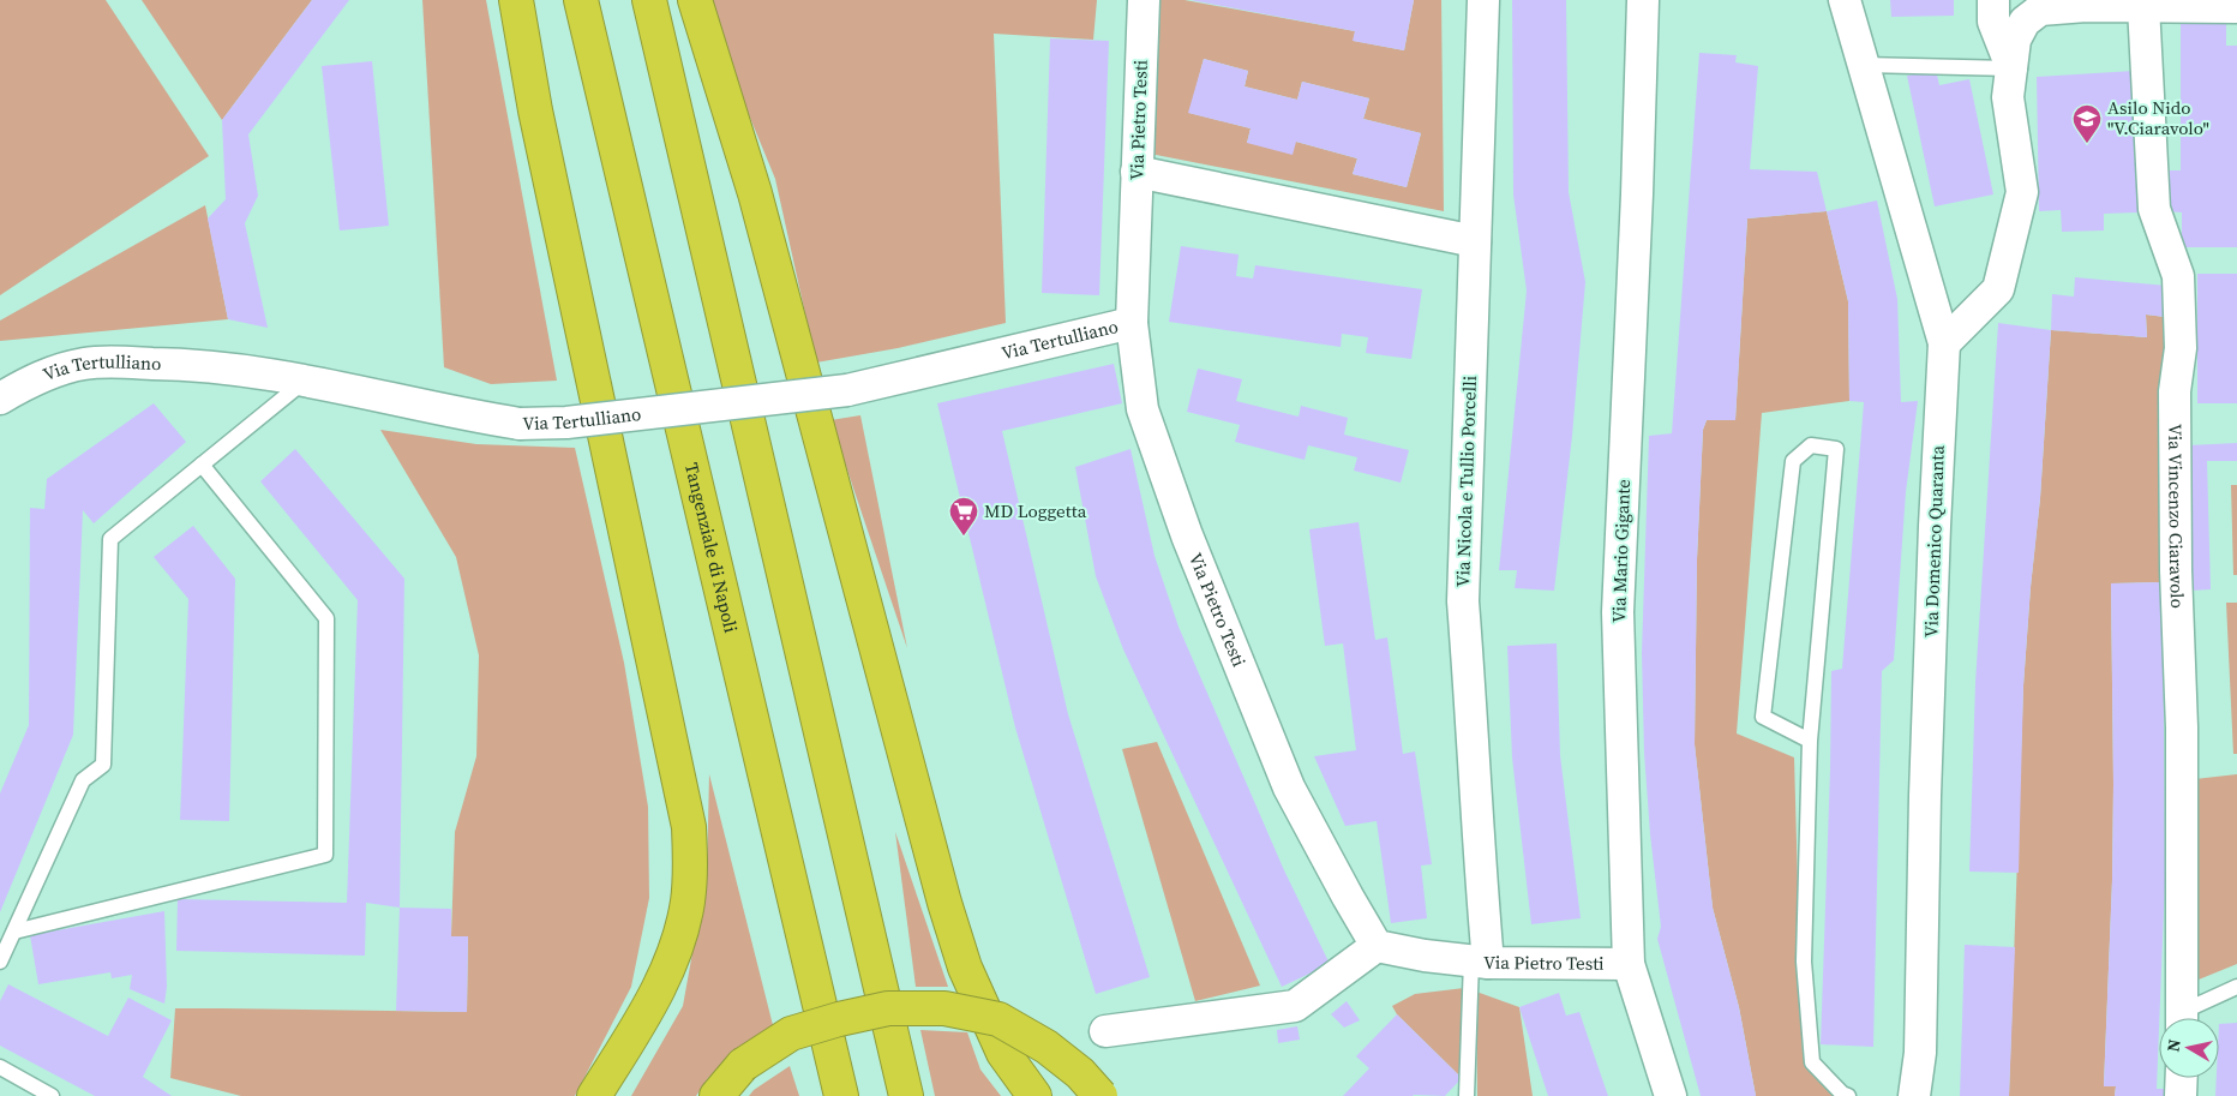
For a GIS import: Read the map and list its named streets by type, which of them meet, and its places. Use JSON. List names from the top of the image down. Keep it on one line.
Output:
{"streets":{"highway":["Tangenziale di Napoli"],"street":["Via Pietro Testi","Via Tertulliano","Via Nicola e Tullio Porcelli","Via Vincenzo Ciaravolo","Via Domenico Quaranta","Via Mario Gigante"]},"crossings":[["Via Pietro Testi","Via Tertulliano"],["Via Pietro Testi","Via Nicola e Tullio Porcelli"],["Via Pietro Testi","Via Mario Gigante"]],"places":{"school or university":["Asilo Nido \"V.Ciaravolo\""],"supermarket":["MD Loggetta"]},"north":"left"}
